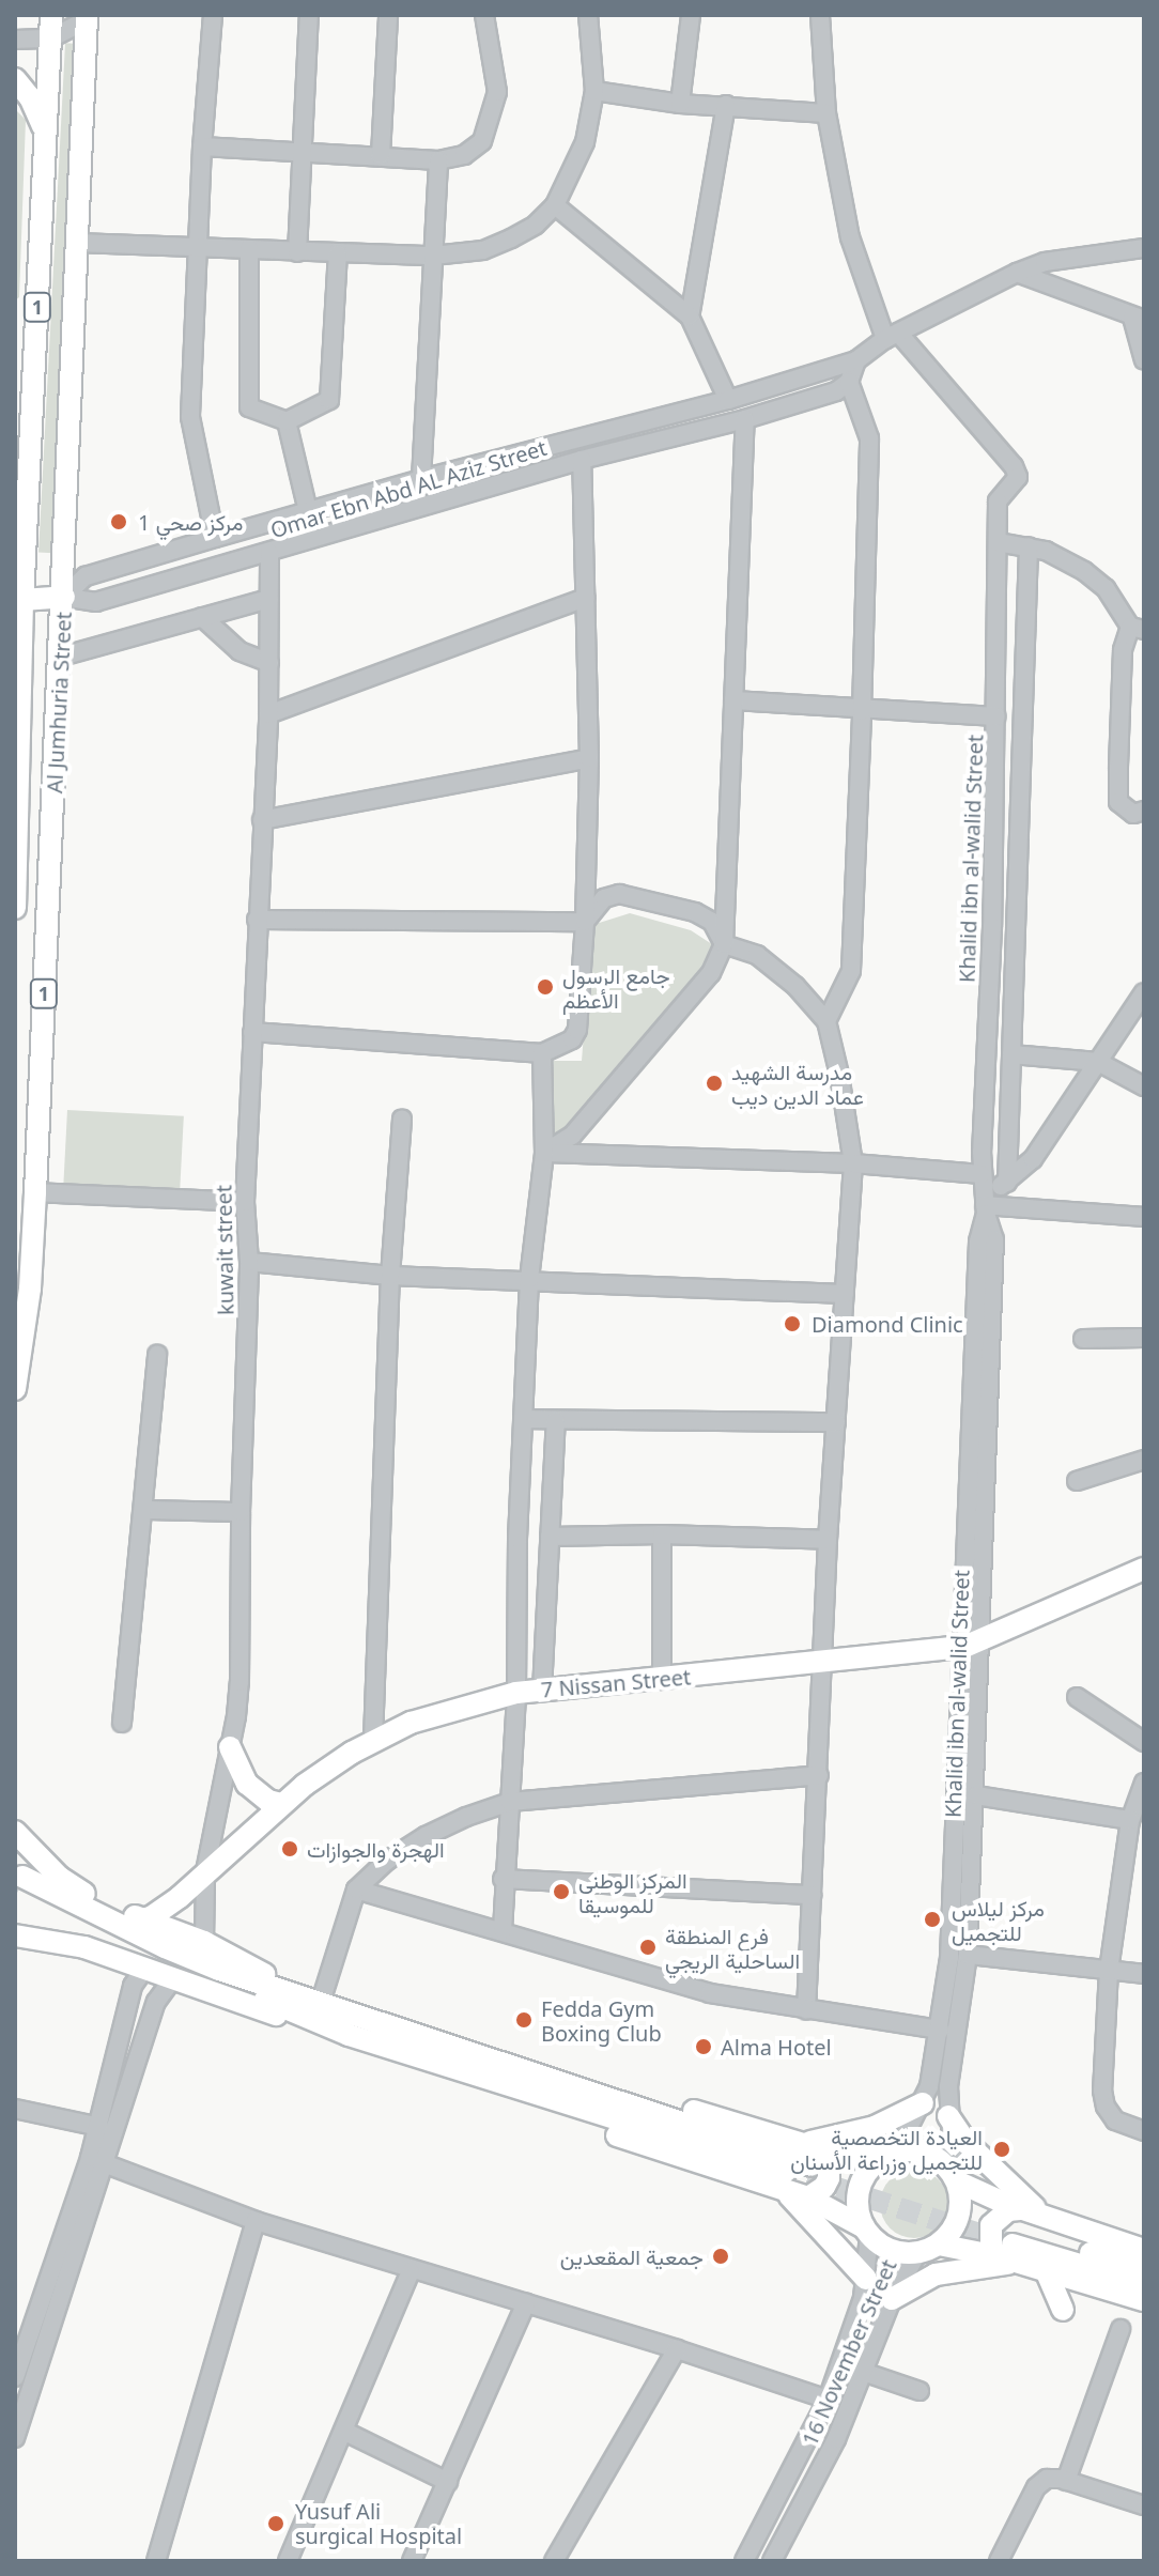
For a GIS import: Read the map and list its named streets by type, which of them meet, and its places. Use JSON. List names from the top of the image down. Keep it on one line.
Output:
{"streets":{"main road":["1","Al Jumhuria Street","7 Nissan Street"],"street":["Omar Ebn Abd AL Aziz Street","Khalid ibn al-walid Street","kuwait street","16 November Street"]},"crossings":[["Omar Ebn Abd AL Aziz Street","Al Jumhuria Street"],["Omar Ebn Abd AL Aziz Street","kuwait street"],["Khalid ibn al-walid Street","7 Nissan Street"],["Khalid ibn al-walid Street","16 November Street"],["kuwait street","7 Nissan Street"]],"places":["مركز صحي 1","جامع الرسول الأعظم","مدرسة الشهيد عماد الدين ديب","Diamond Clinic","الهجرة والجوازات","المركز الوطني للموسيقا","مركز ليلاس للتجميل","فرع المنطقة الساحلية الريجي","Fedda Gym Boxing Club","Alma Hotel","العيادة التخصصية للتجميل وزراعة الأسنان","جمعية المقعدين","Yusuf Ali surgical Hospital"]}
